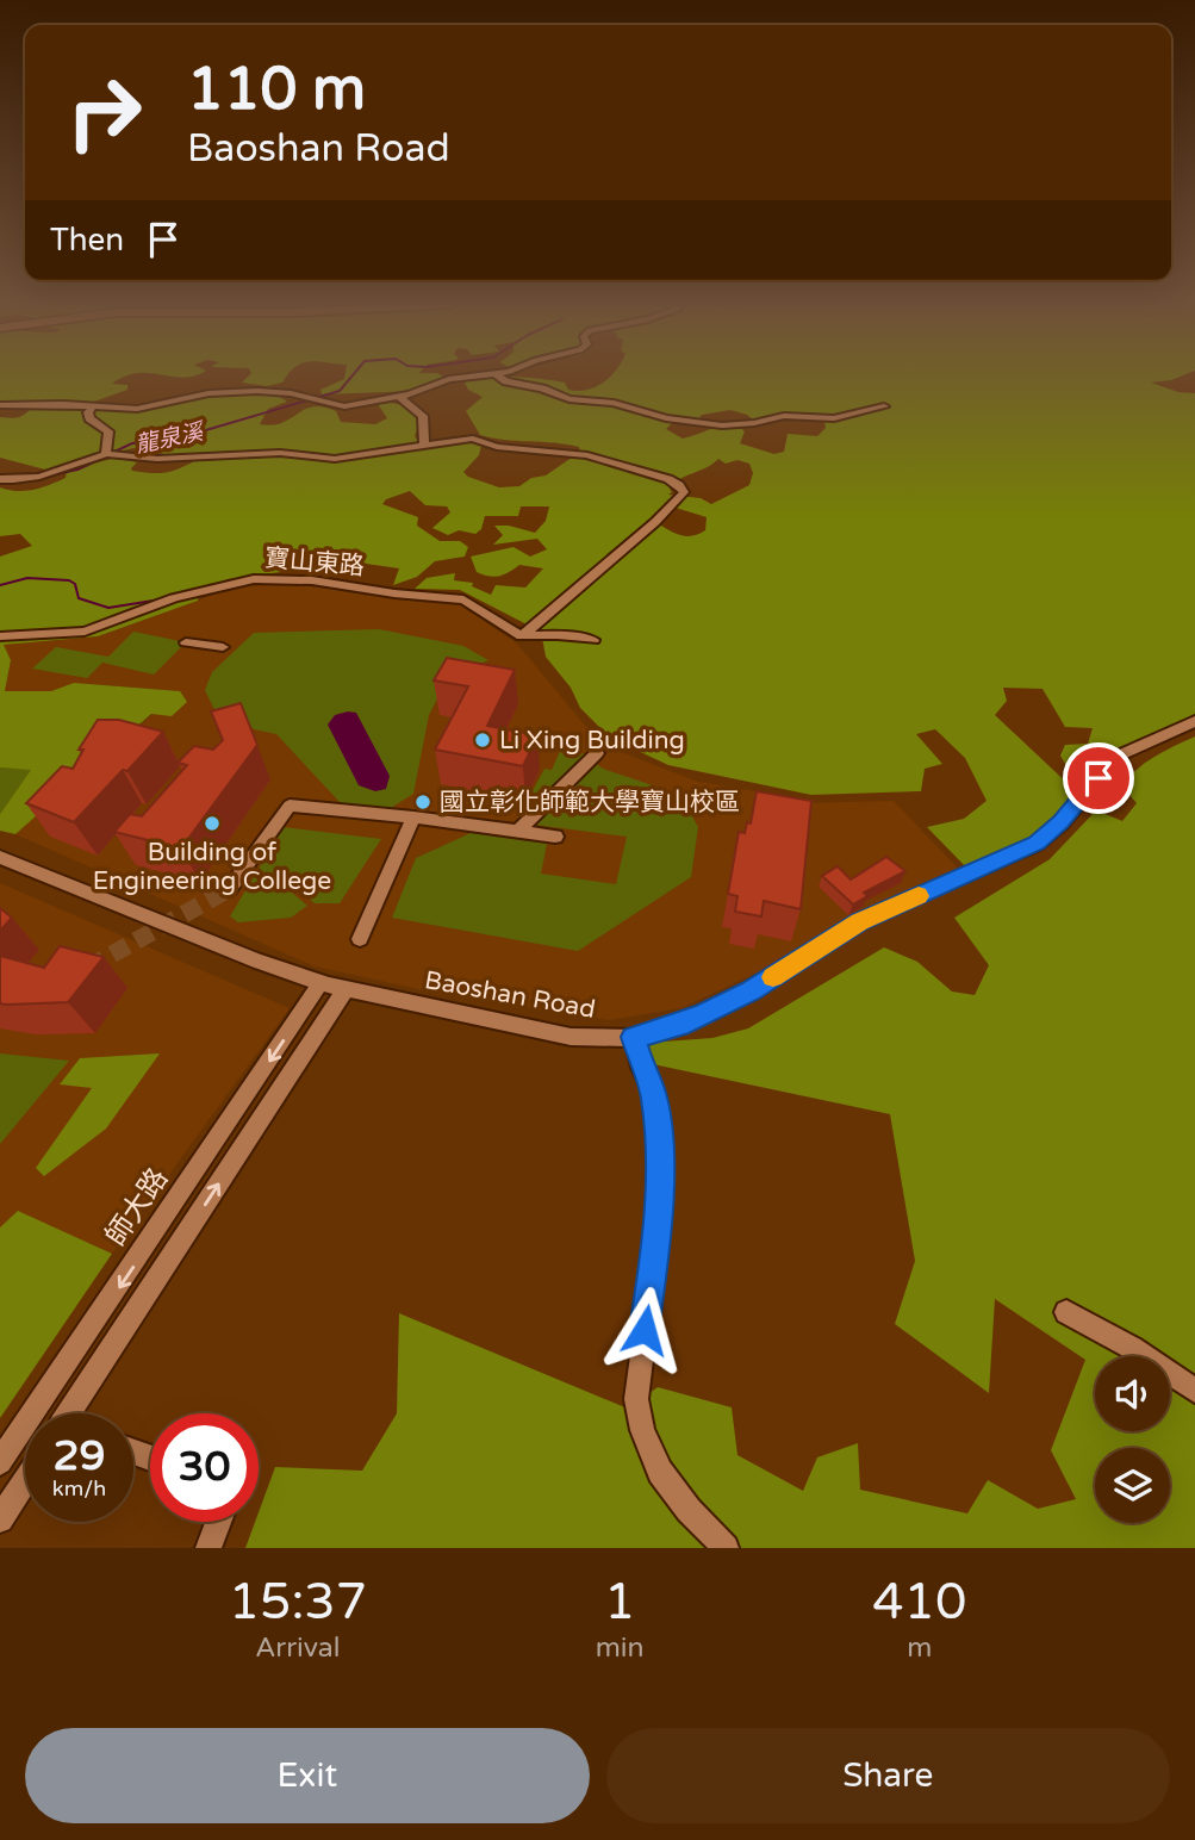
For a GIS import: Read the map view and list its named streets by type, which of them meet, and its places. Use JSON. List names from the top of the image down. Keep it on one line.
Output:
{"streets":{"street":["寶山東路","Baoshan Road","師大路"]},"crossings":[["Baoshan Road","師大路"]],"water":["龍泉溪"],"places":["Li Xing Building","國立彰化師範大學寶山校區","Building of Engineering College"],"page":{"turn":["110 m","Baoshan Road"],"then":"Then","speed":"29 km/h","limit":"30","eta":["15:37","Arrival","1","min","410","m"],"buttons":["Exit","Share"]}}
